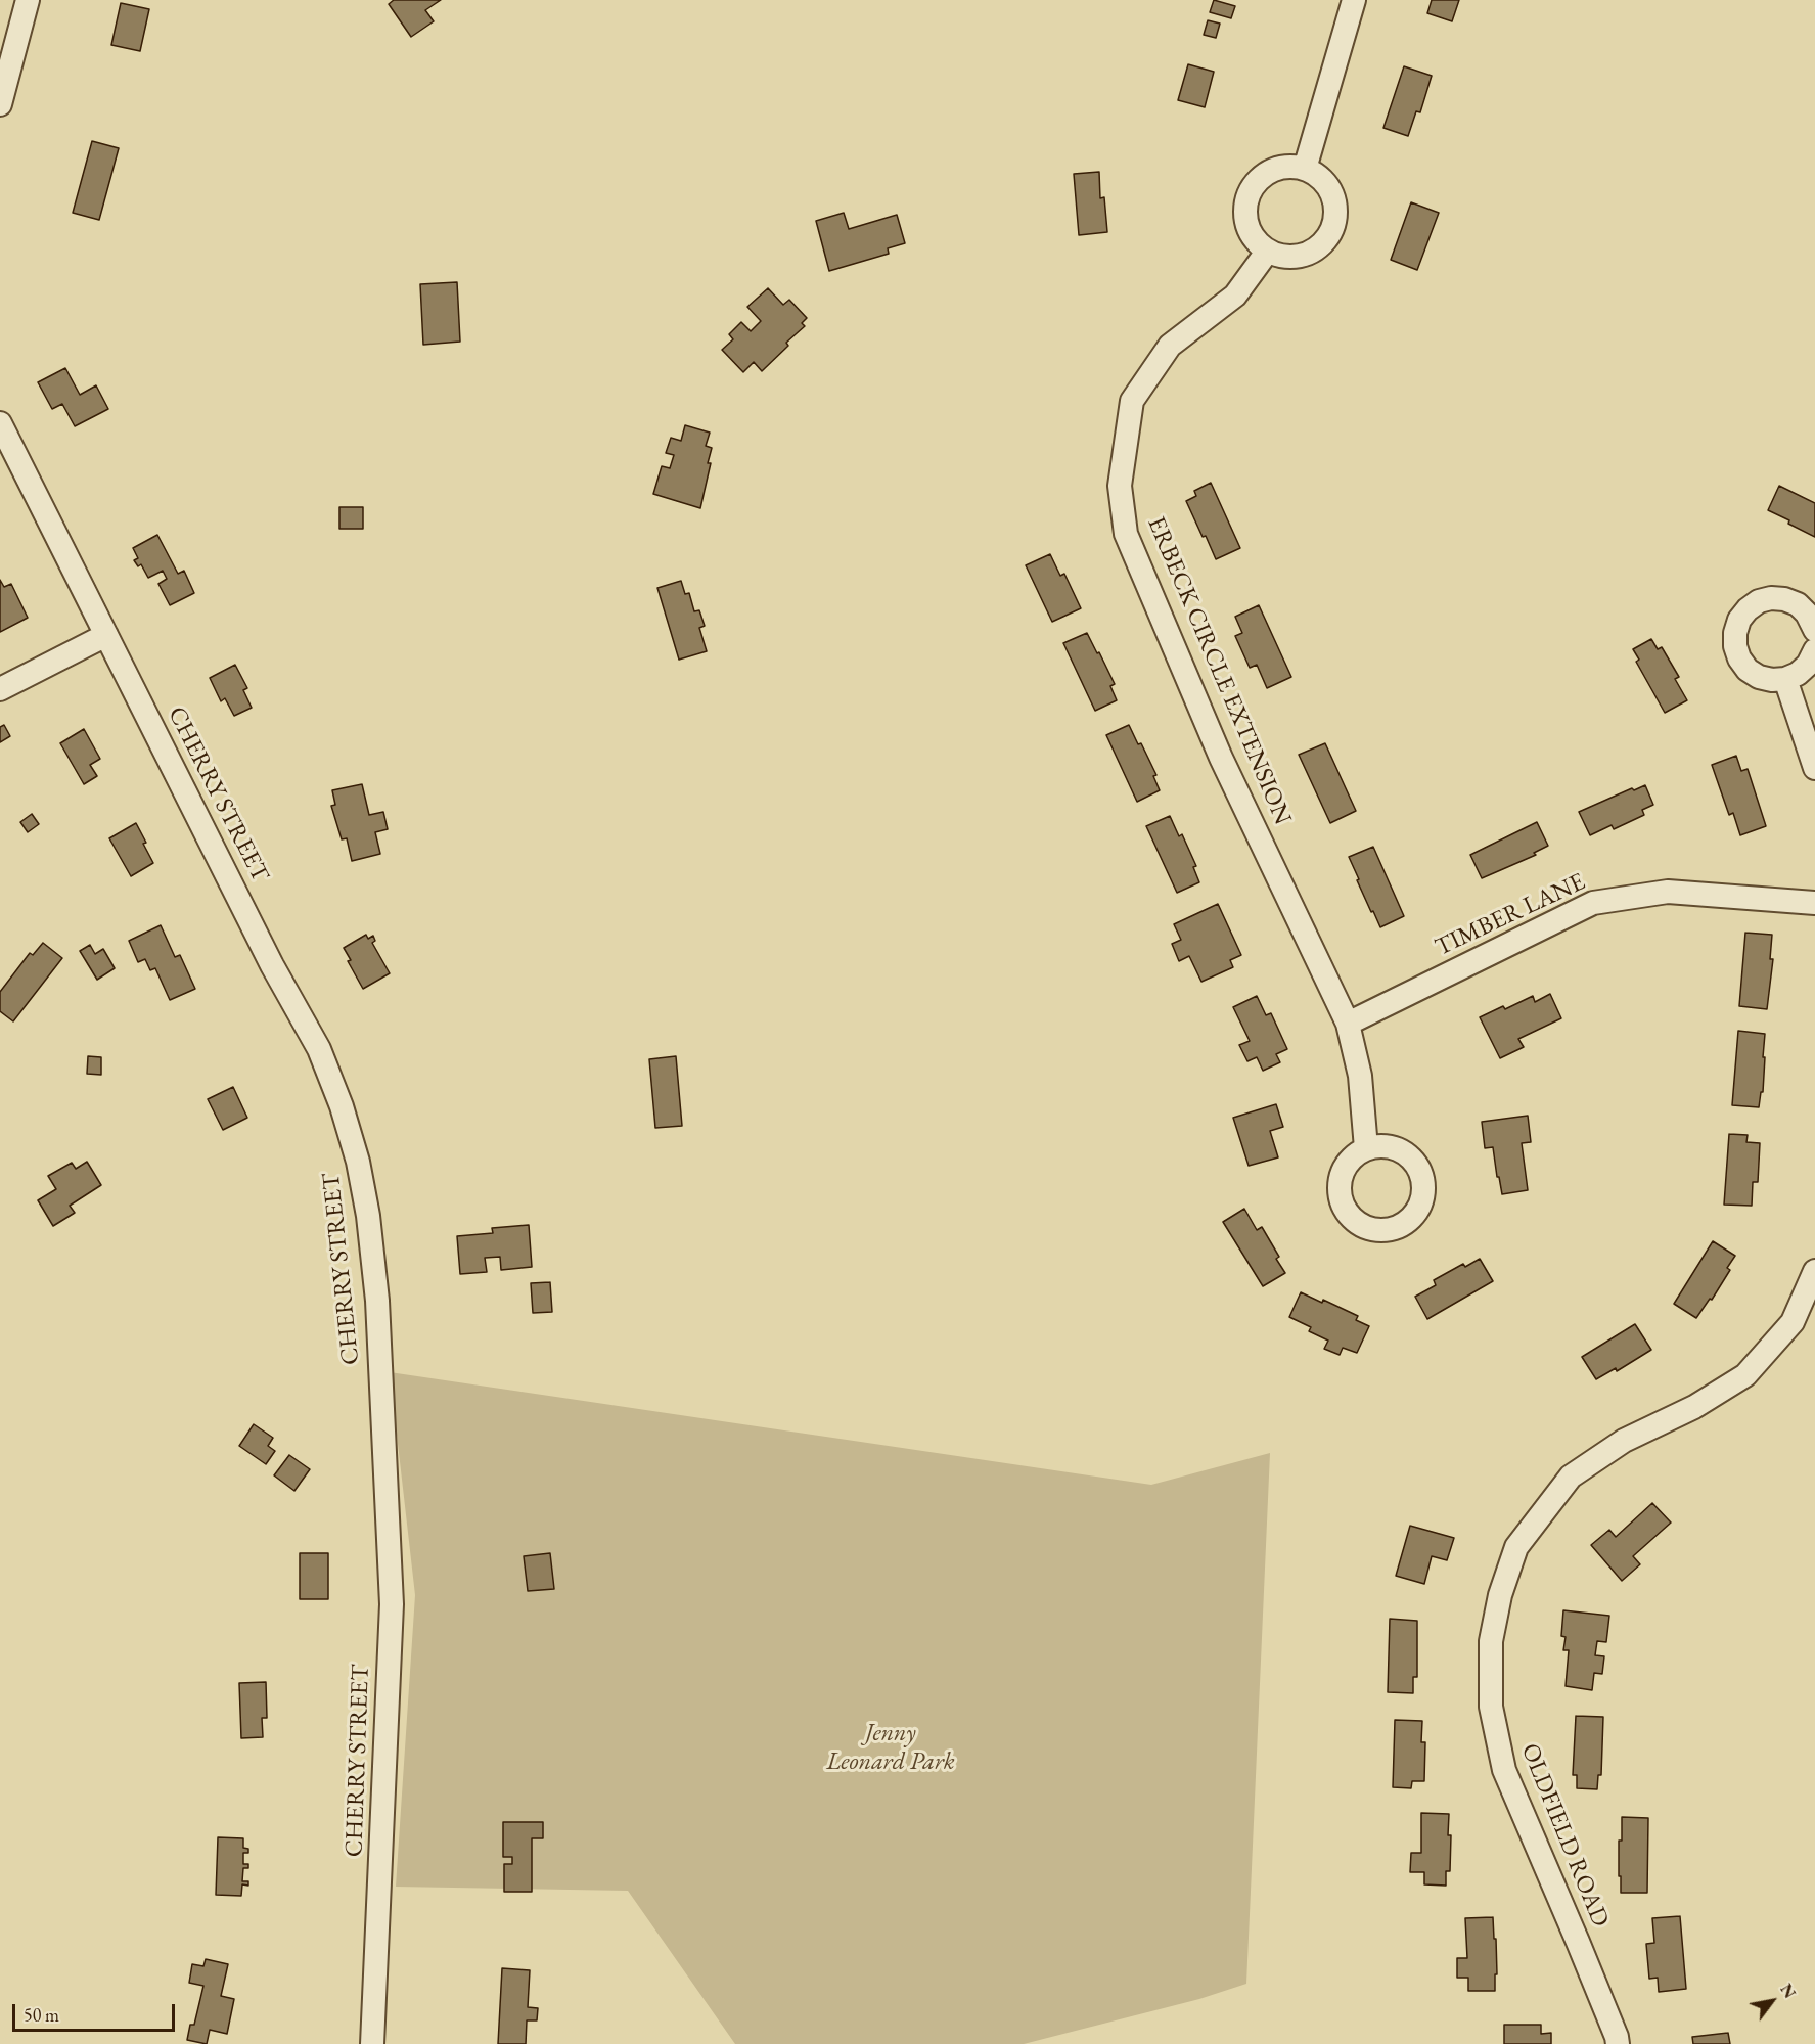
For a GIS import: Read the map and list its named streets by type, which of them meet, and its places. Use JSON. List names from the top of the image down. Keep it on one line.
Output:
{"streets":{"street":["ERBECK CIRCLE EXTENSION","CHERRY STREET","TIMBER LANE","OLDFIELD ROAD"]},"crossings":[["ERBECK CIRCLE EXTENSION","TIMBER LANE"]],"parks":["Jenny Leonard Park"],"scale_bar":"50 m","north":"top right"}
